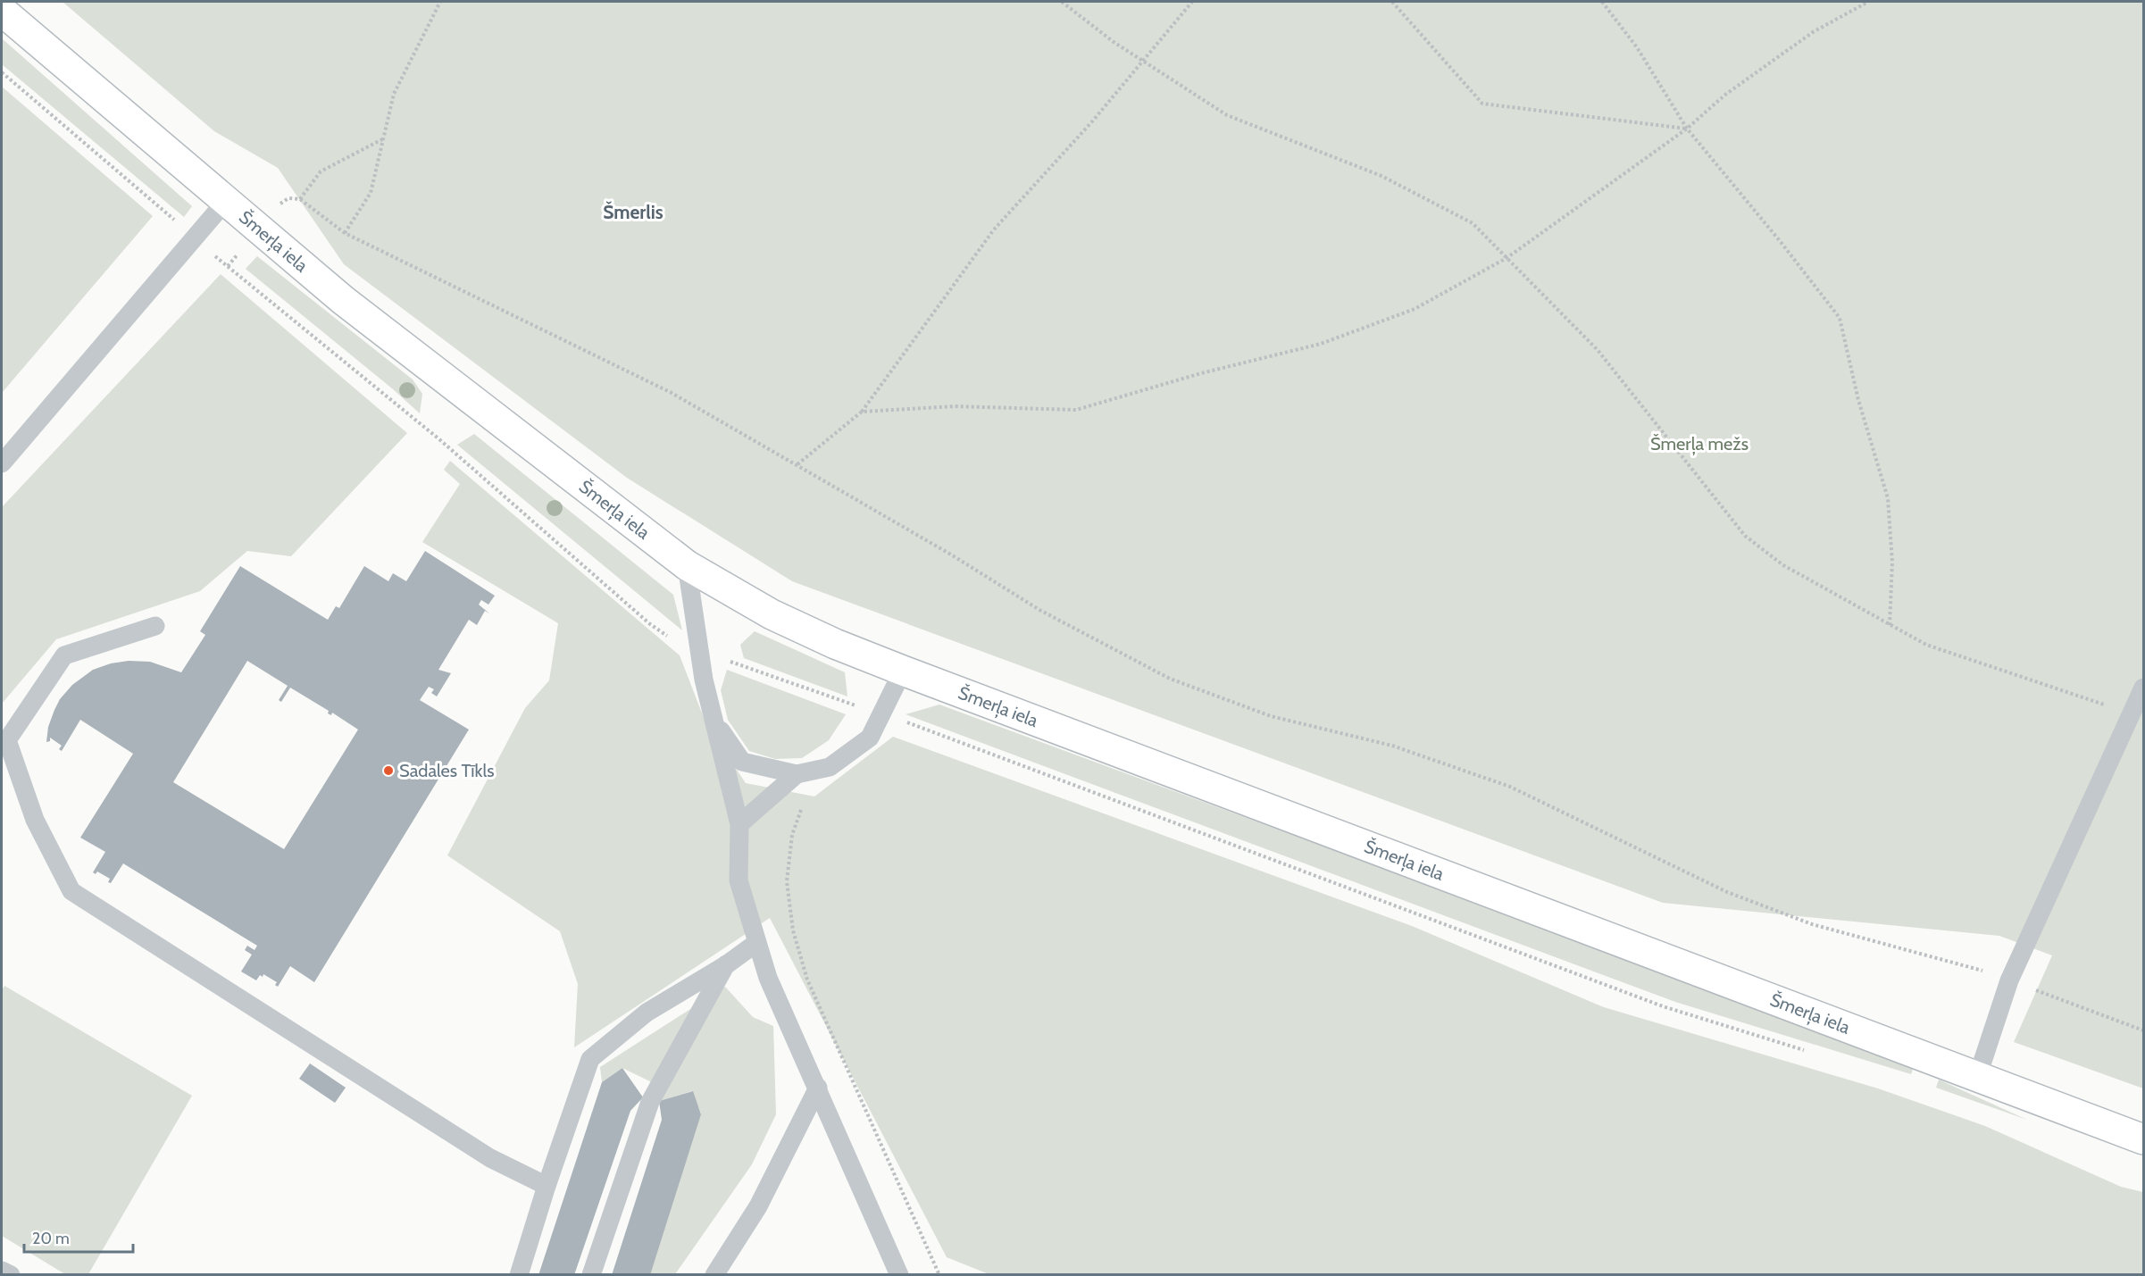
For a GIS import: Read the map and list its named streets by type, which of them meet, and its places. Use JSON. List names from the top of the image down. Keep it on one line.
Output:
{"streets":{"street":["Šmerļa iela"]},"districts":["Šmerlis"],"parks":["Šmerļa mežs"],"places":["Sadales Tīkls"],"scale_bar":"20 m"}
